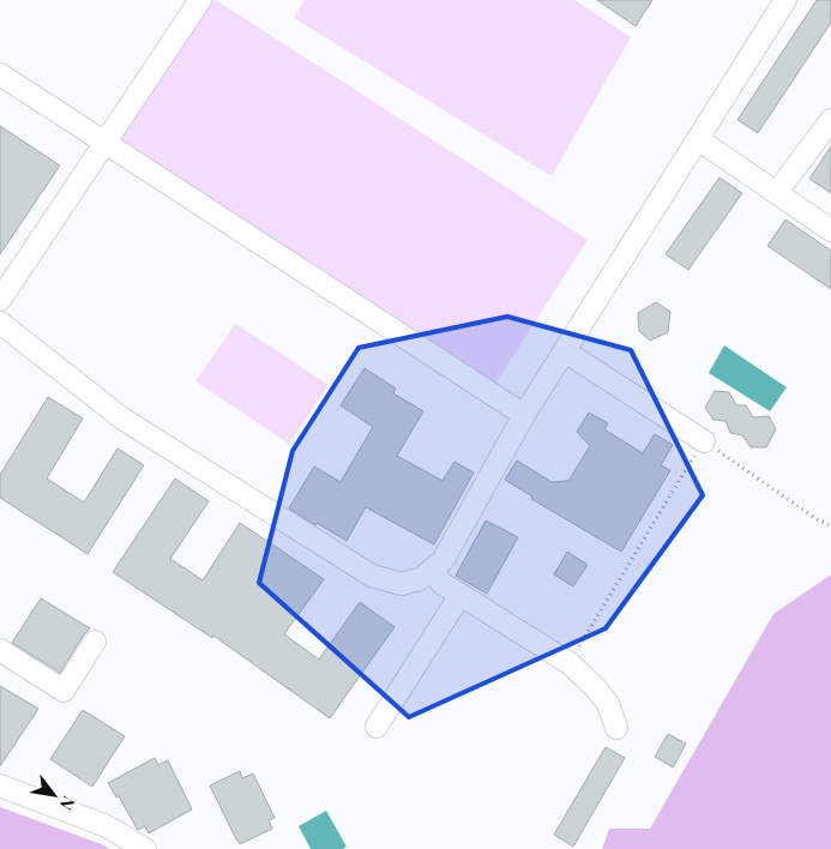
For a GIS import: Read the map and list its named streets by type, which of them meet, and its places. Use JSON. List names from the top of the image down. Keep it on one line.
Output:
{"north":"bottom right"}
